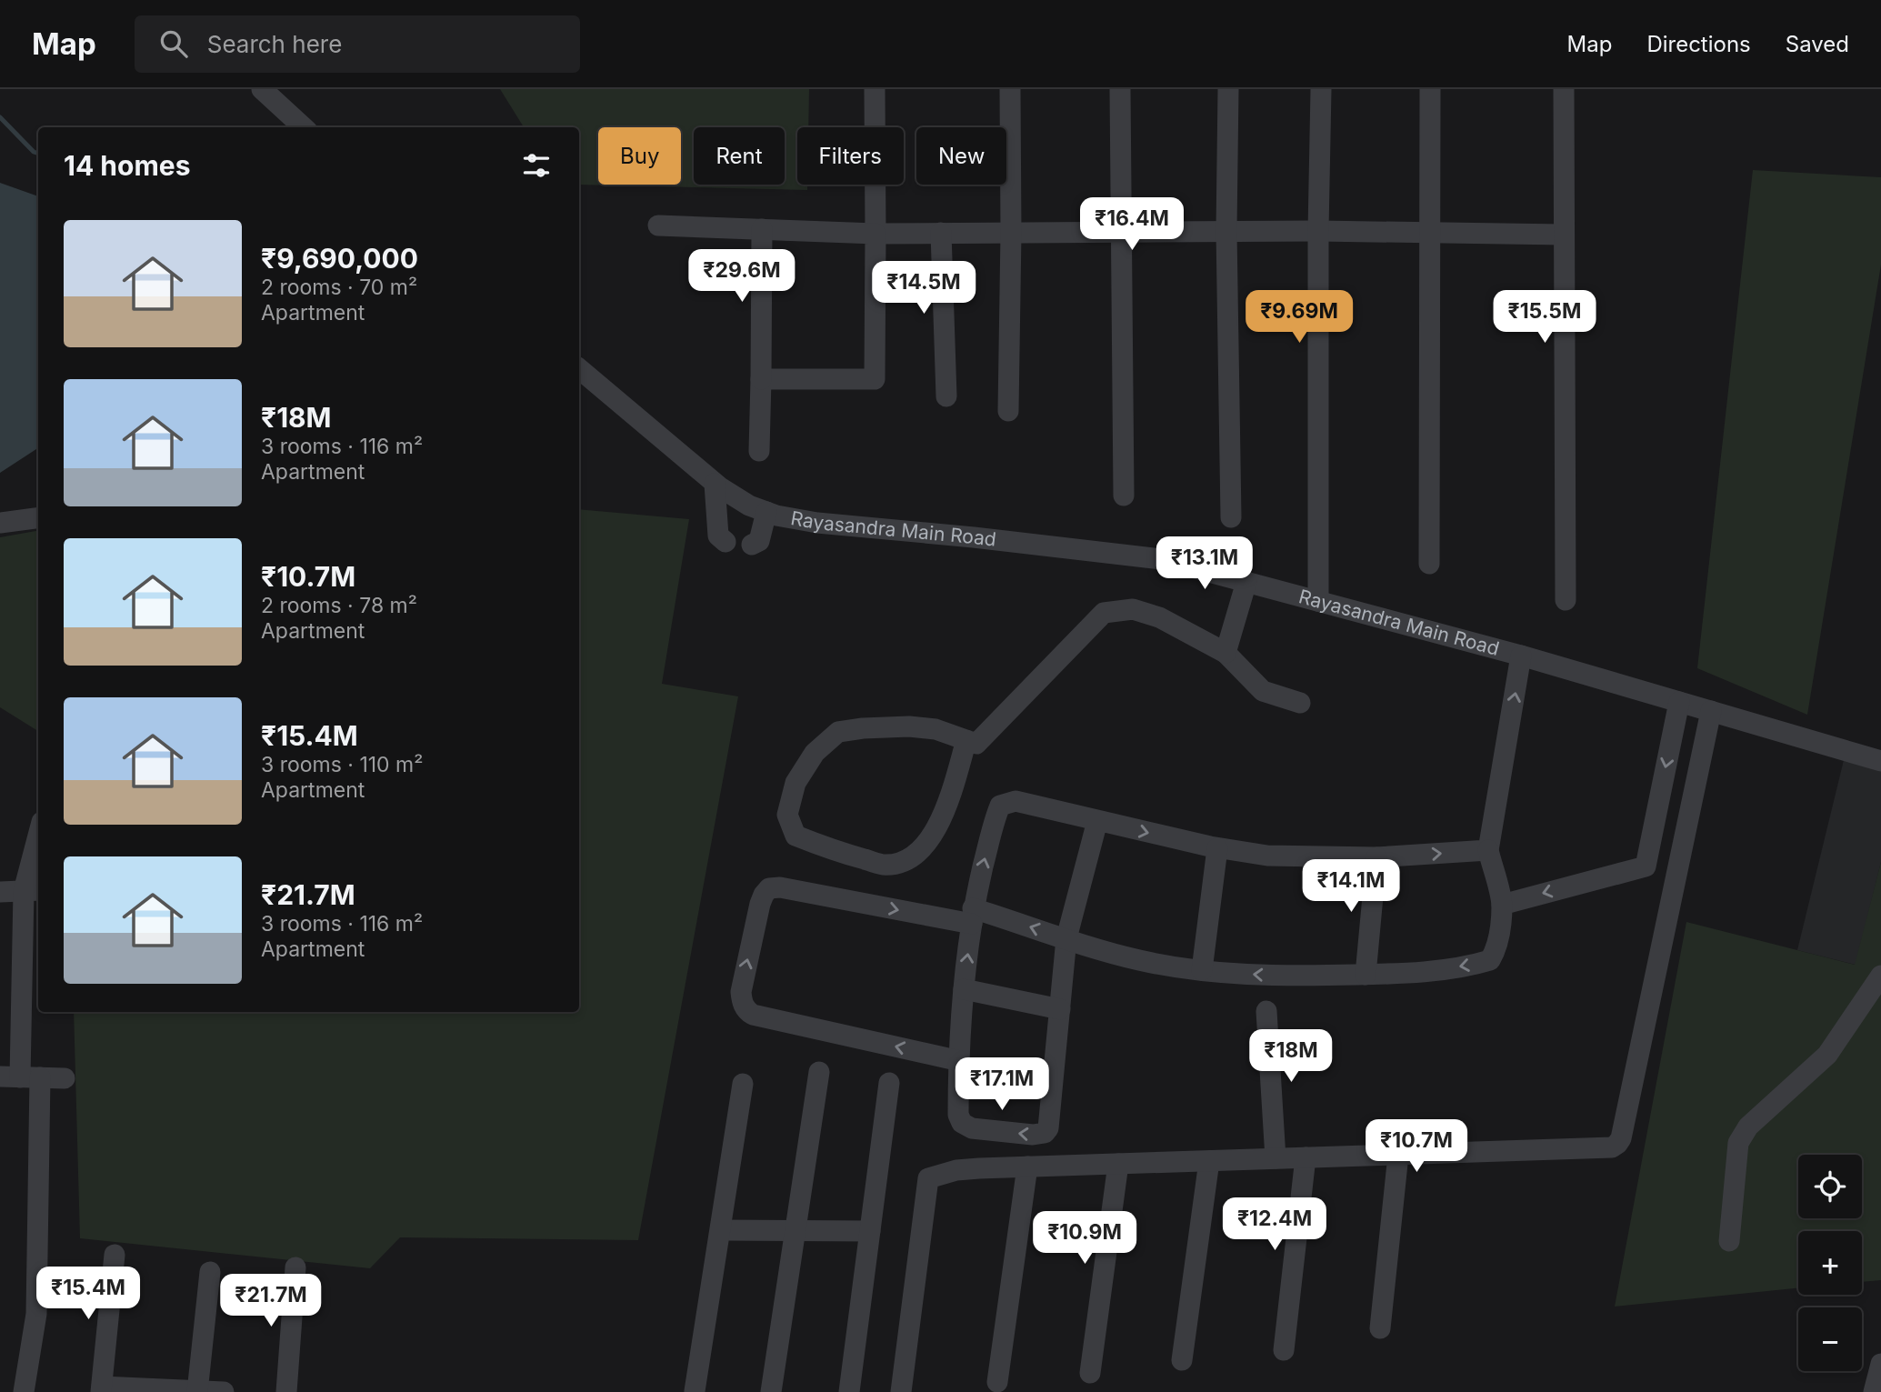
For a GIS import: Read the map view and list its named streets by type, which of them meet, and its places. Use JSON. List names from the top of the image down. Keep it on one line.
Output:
{"streets":{"street":["Rayasandra Main Road"]},"page":{"header":"Map","search":"Search here","nav":["Map","Directions","Saved"],"chip":["Buy","Rent","Filters","New"],"heading":"14 homes","price":["₹16.4M","₹29.6M","₹14.5M","₹9.69M","₹15.5M","₹13.1M","₹14.1M","₹18M","₹17.1M","₹10.7M","₹12.4M","₹10.9M","₹15.4M","₹21.7M"],"list":[{"name":"₹9,690,000","note":"2 rooms · 70 m² · Apartment"},{"name":"₹18M","note":"3 rooms · 116 m² · Apartment"},{"name":"₹10.7M","note":"2 rooms · 78 m² · Apartment"},{"name":"₹15.4M","note":"3 rooms · 110 m² · Apartment"},{"name":"₹21.7M","note":"3 rooms · 116 m² · Apartment"}],"map_buttons":["+","−"]}}
